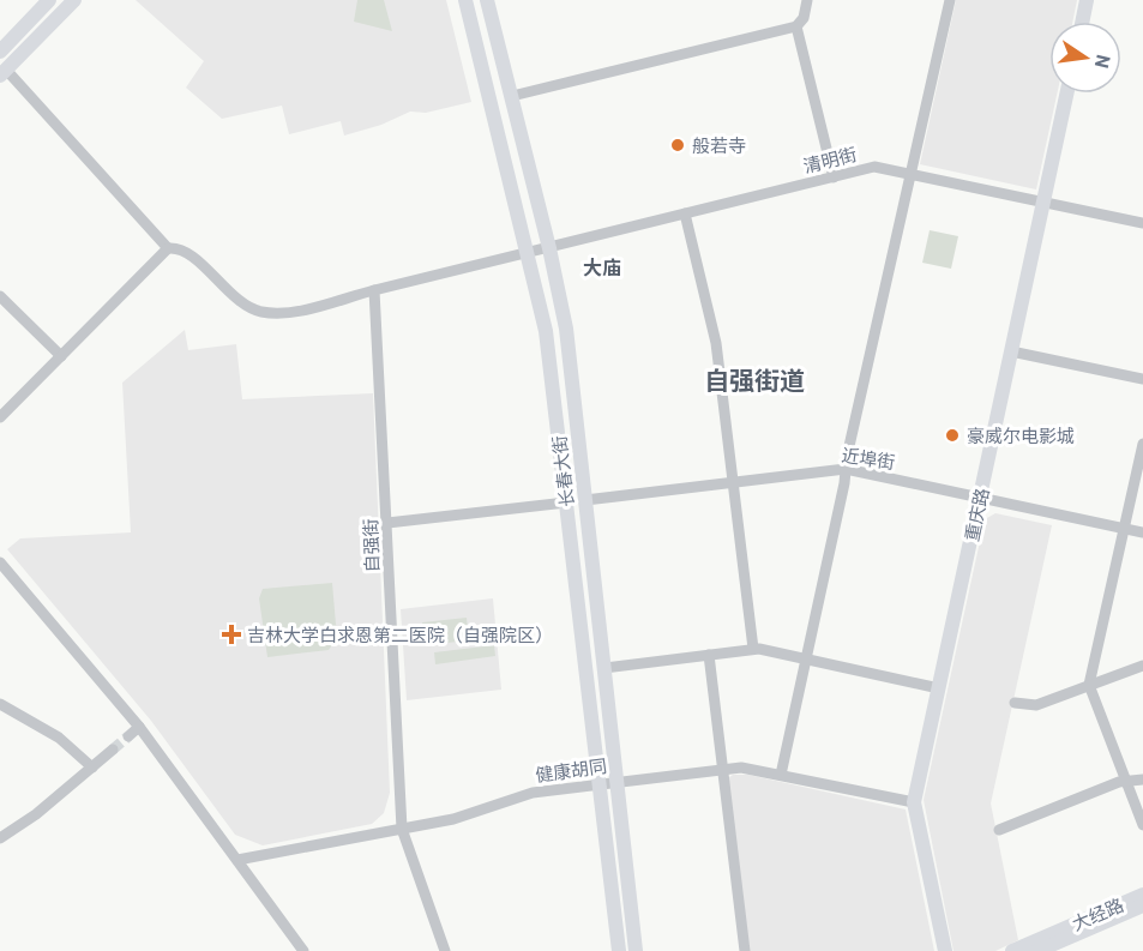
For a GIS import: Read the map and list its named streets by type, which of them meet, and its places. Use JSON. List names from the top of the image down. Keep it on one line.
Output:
{"streets":{"main road":["长春大街","重庆路","大经路"],"street":["清明街","近埠街","自强街","健康胡同"]},"crossings":[["清明街","长春大街"],["清明街","重庆路"],["近埠街","长春大街"],["近埠街","重庆路"],["长春大街","健康胡同"],["重庆路","健康胡同"],["自强街","健康胡同"]],"districts":["大庙","自强街道"],"places":{"other":["般若寺","豪威尔电影城"],"health":["吉林大学白求恩第二医院（自强院区）"]},"north":"right"}
